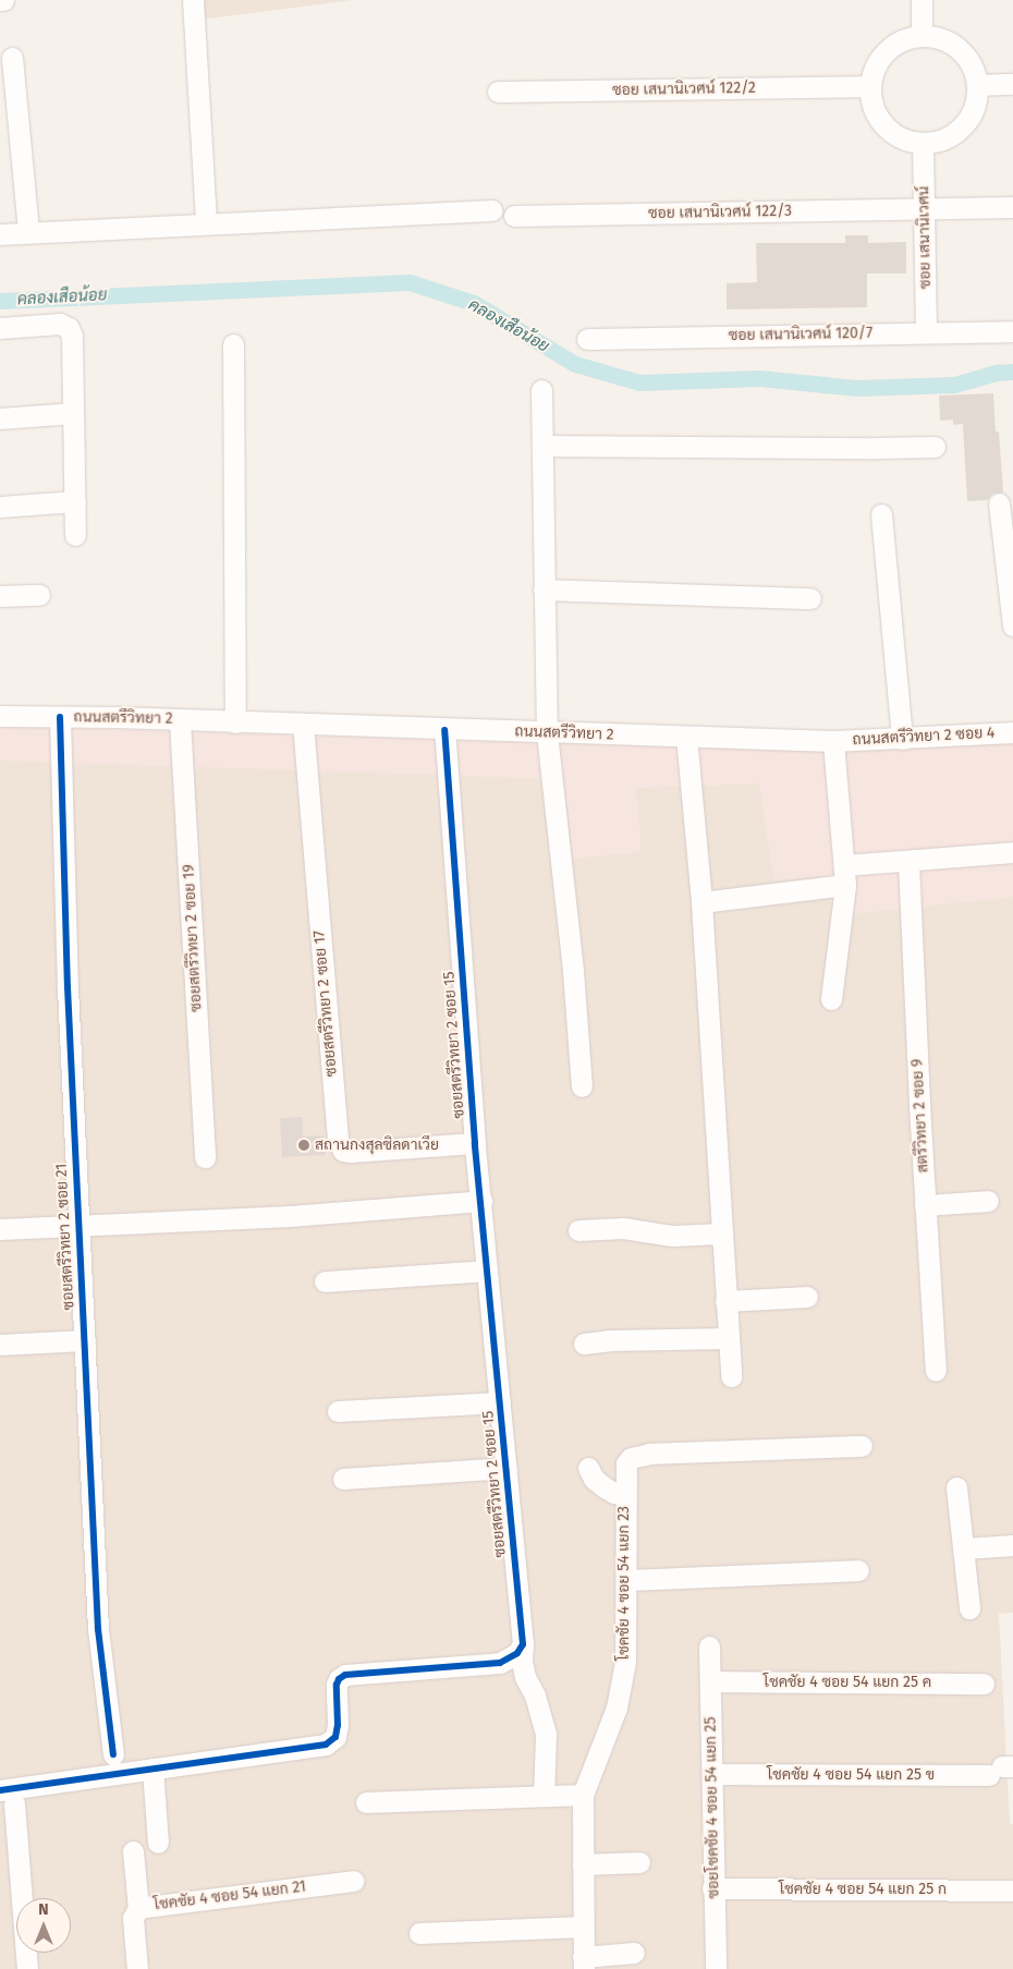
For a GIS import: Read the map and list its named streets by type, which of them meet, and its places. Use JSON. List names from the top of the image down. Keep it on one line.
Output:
{"streets":{"street":["ซอย เสนานิเวศน์ 122/2","ซอย เสนานิเวศน์ 122/3","ซอย เสนานิเวศน์","ซอย เสนานิเวศน์ 120/7","ถนนสตรีวิทยา 2","ถนนสตรีวิทยา 2 ซอย 4","ซอยสตรีวิทยา 2 ซอย 19","ซอยสตรีวิทยา 2 ซอย 17","ซอยสตรีวิทยา 2 ซอย 15","สตรีวิทยา 2 ซอย 9","ซอยสตรีวิทยา 2 ซอย 21","โชคชัย 4 ซอย 54 แยก 23","โชคชัย 4 ซอย 54 แยก 25 ค","โชคชัย 4 ซอย 54 แยก 25 ข","ซอยโชคชัย 4 ซอย 54 แยก 25","โชคชัย 4 ซอย 54 แยก 25 ก","โชคชัย 4 ซอย 54 แยก 21"]},"crossings":[["ซอย เสนานิเวศน์ 122/2","ซอย เสนานิเวศน์"],["ซอย เสนานิเวศน์ 122/3","ซอย เสนานิเวศน์"],["ซอย เสนานิเวศน์","ซอย เสนานิเวศน์ 120/7"],["ถนนสตรีวิทยา 2","ถนนสตรีวิทยา 2 ซอย 4"],["ถนนสตรีวิทยา 2","ซอยสตรีวิทยา 2 ซอย 19"],["ถนนสตรีวิทยา 2","ซอยสตรีวิทยา 2 ซอย 17"],["ถนนสตรีวิทยา 2","ซอยสตรีวิทยา 2 ซอย 15"],["ถนนสตรีวิทยา 2","ซอยสตรีวิทยา 2 ซอย 21"],["ซอยสตรีวิทยา 2 ซอย 17","ซอยสตรีวิทยา 2 ซอย 15"],["โชคชัย 4 ซอย 54 แยก 25 ค","ซอยโชคชัย 4 ซอย 54 แยก 25"],["โชคชัย 4 ซอย 54 แยก 25 ข","ซอยโชคชัย 4 ซอย 54 แยก 25"],["ซอยโชคชัย 4 ซอย 54 แยก 25","โชคชัย 4 ซอย 54 แยก 25 ก"]],"water":["คลองเสือน้อย"],"places":["สถานกงสุลซิลดาเวีย"],"north":"top"}
